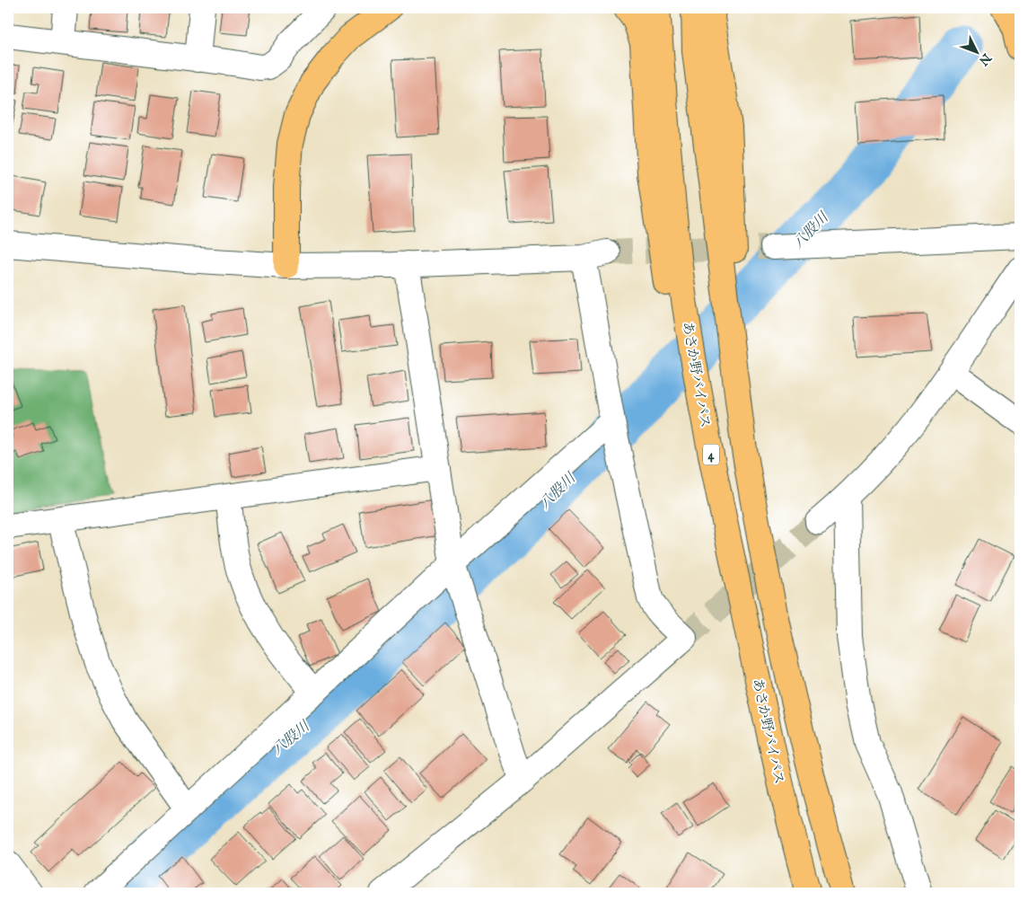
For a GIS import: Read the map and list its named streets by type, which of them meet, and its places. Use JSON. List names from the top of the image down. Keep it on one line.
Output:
{"streets":{"highway":["あさか野バイパス","4"]},"water":["八股川"],"north":"bottom right"}
